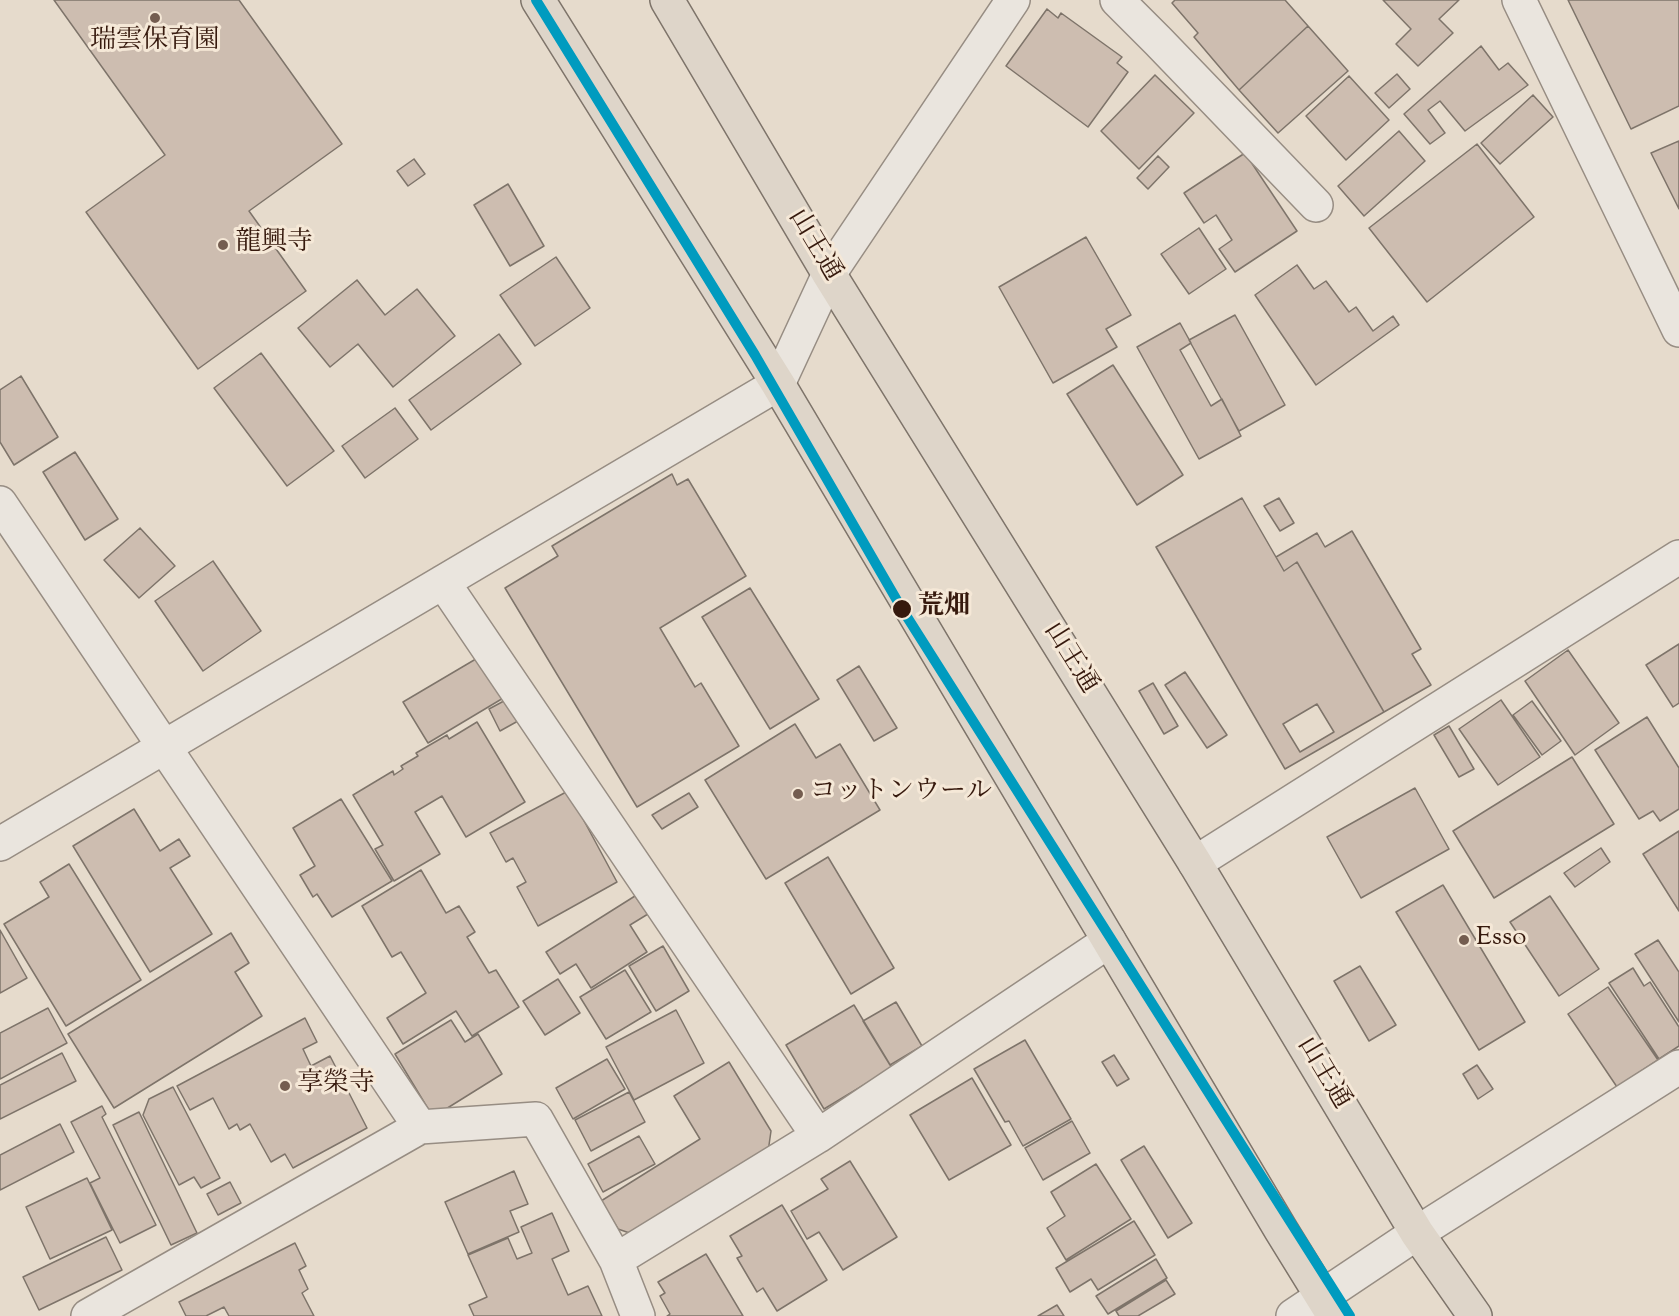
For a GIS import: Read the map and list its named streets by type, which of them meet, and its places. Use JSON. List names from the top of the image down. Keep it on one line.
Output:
{"streets":{"main road":["山王通"]},"places":["瑞雲保育園","龍興寺","荒畑","コットンウール","Esso","享榮寺"]}
